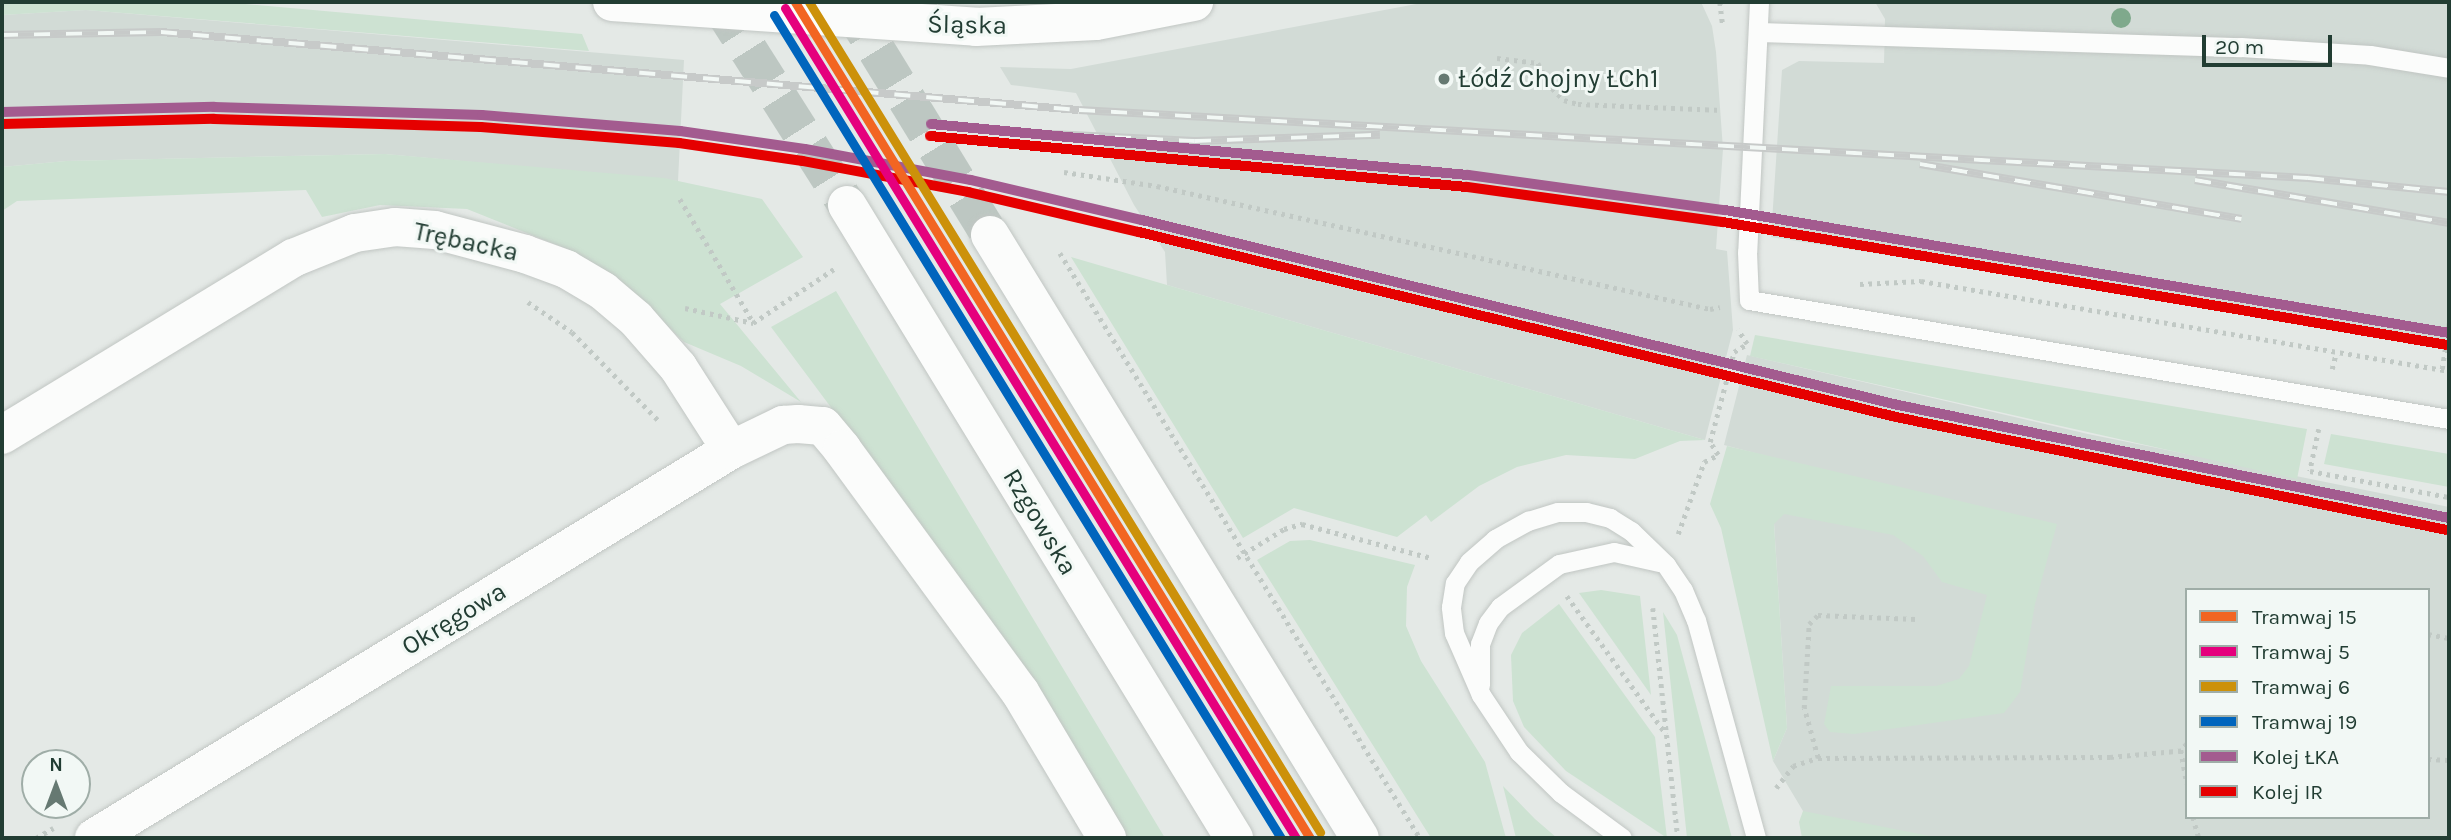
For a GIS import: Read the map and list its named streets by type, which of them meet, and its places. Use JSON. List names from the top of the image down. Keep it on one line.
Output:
{"streets":{"street":["Śląska","Trębacka","Rzgowska","Okręgowa"]},"crossings":[["Trębacka","Okręgowa"]],"places":["Łódź Chojny ŁCh1"],"lines":["tram line 15","tram line 6","tram line 5","tram line 19","rail line ŁKA","rail line IR"],"legend":["Tramwaj 15","Tramwaj 5","Tramwaj 6","Tramwaj 19","Kolej ŁKA","Kolej IR"],"scale_bar":"20 m","north":"top"}
